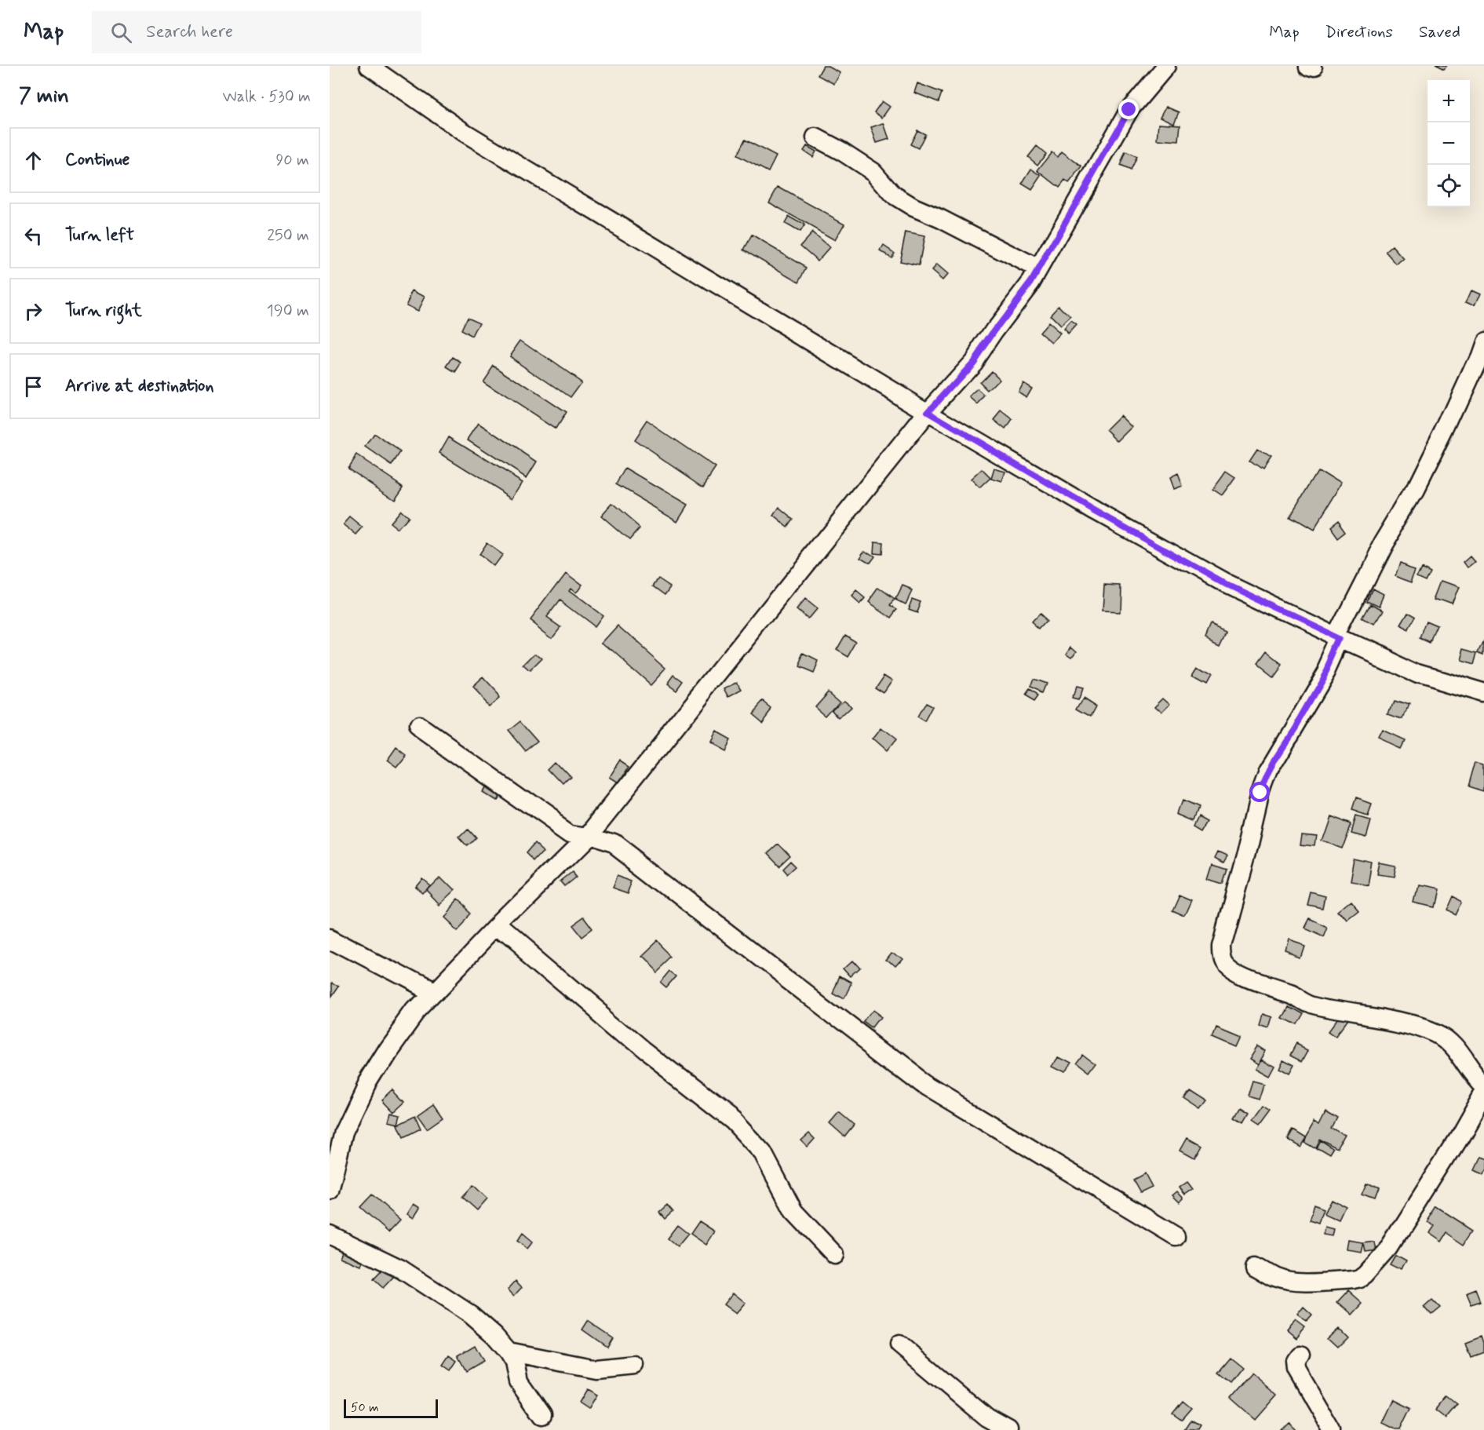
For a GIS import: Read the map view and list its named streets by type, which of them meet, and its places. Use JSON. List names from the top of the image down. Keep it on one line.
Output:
{"scale_bar":"50 m","page":{"header":"Map","search":"Search here","nav":["Map","Directions","Saved"],"heading":["7 min","Walk · 530 m"],"map_buttons":["+","−"],"list":[["Continue","90 m"],["Turn left","250 m"],["Turn right","190 m"],"Arrive at destination"],"scale":"50 m"}}
